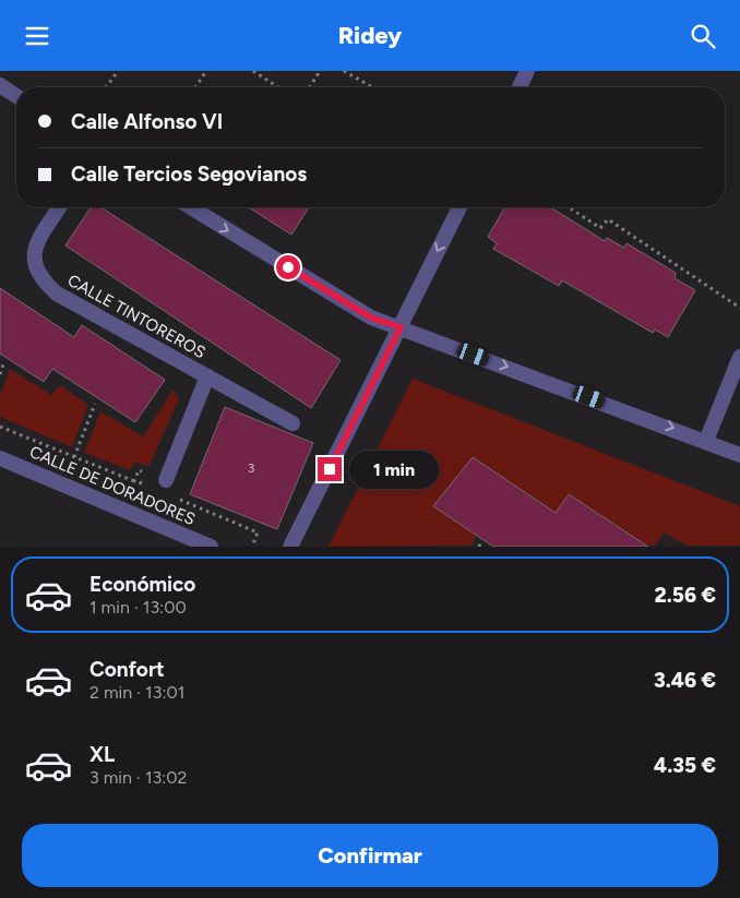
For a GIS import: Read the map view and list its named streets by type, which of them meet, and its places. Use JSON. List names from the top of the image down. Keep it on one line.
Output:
{"streets":{"street":["CALLE TINTOREROS","CALLE DE DORADORES"]},"house_numbers":["3"],"page":{"header":"Ridey","banner":["Calle Alfonso VI","Calle Tercios Segovianos"],"bubble":"1 min","list":[{"name":"Económico","note":"1 min · 13:00","value":"2.56 €"},{"name":"Confort","note":"2 min · 13:01","value":"3.46 €"},{"name":"XL","note":"3 min · 13:02","value":"4.35 €"}],"buttons":"Confirmar"}}
